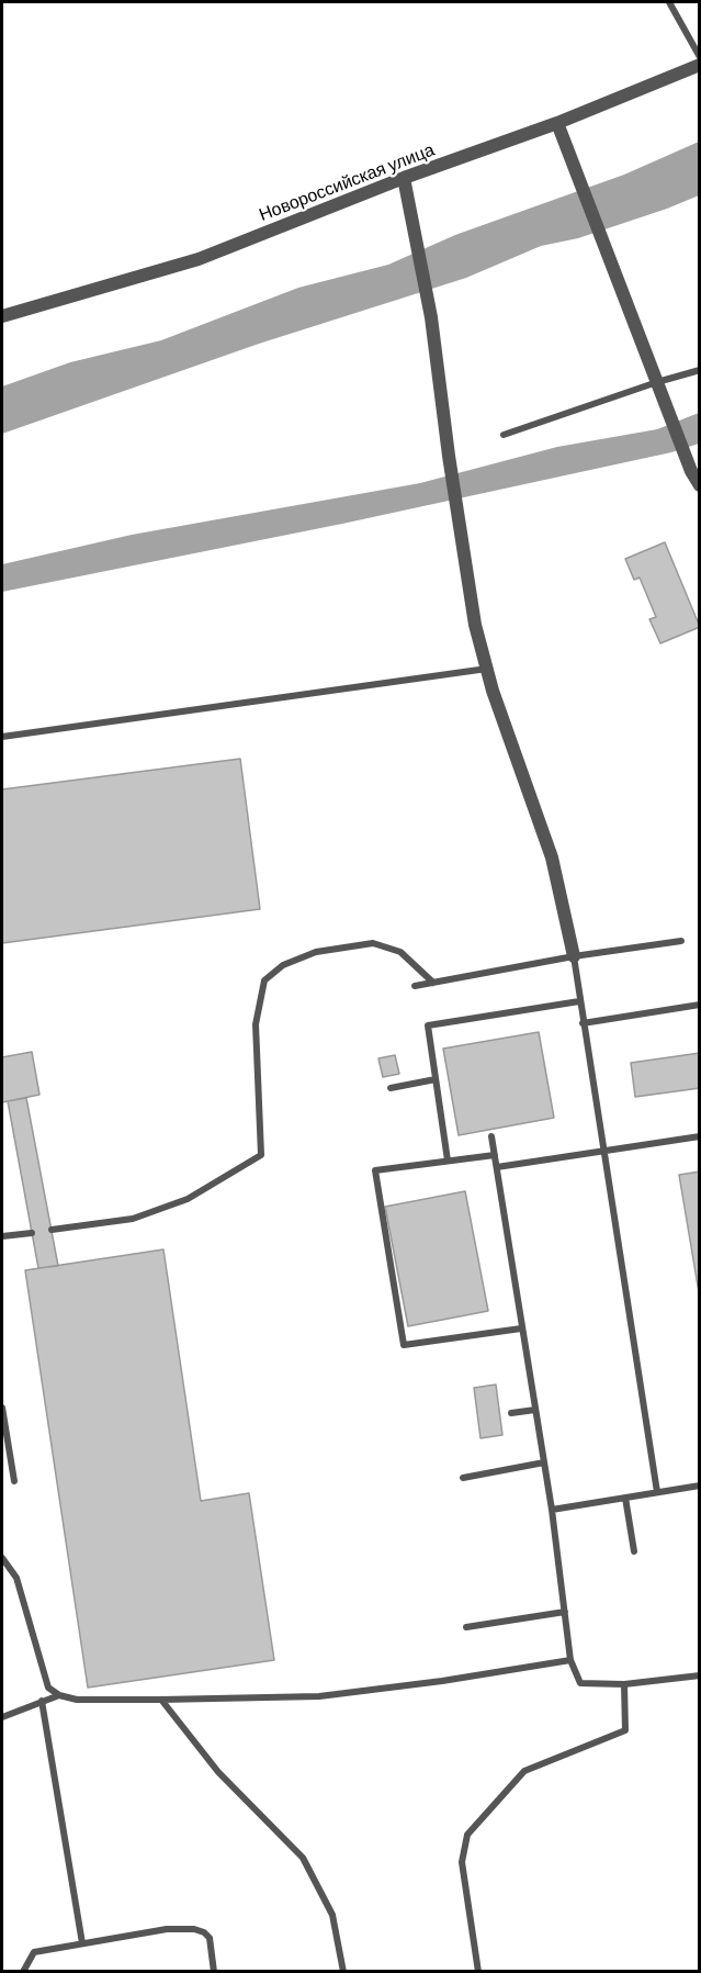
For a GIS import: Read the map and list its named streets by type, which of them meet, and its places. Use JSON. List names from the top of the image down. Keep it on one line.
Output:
{"streets":{"street":["Новороссийская улица"]}}
